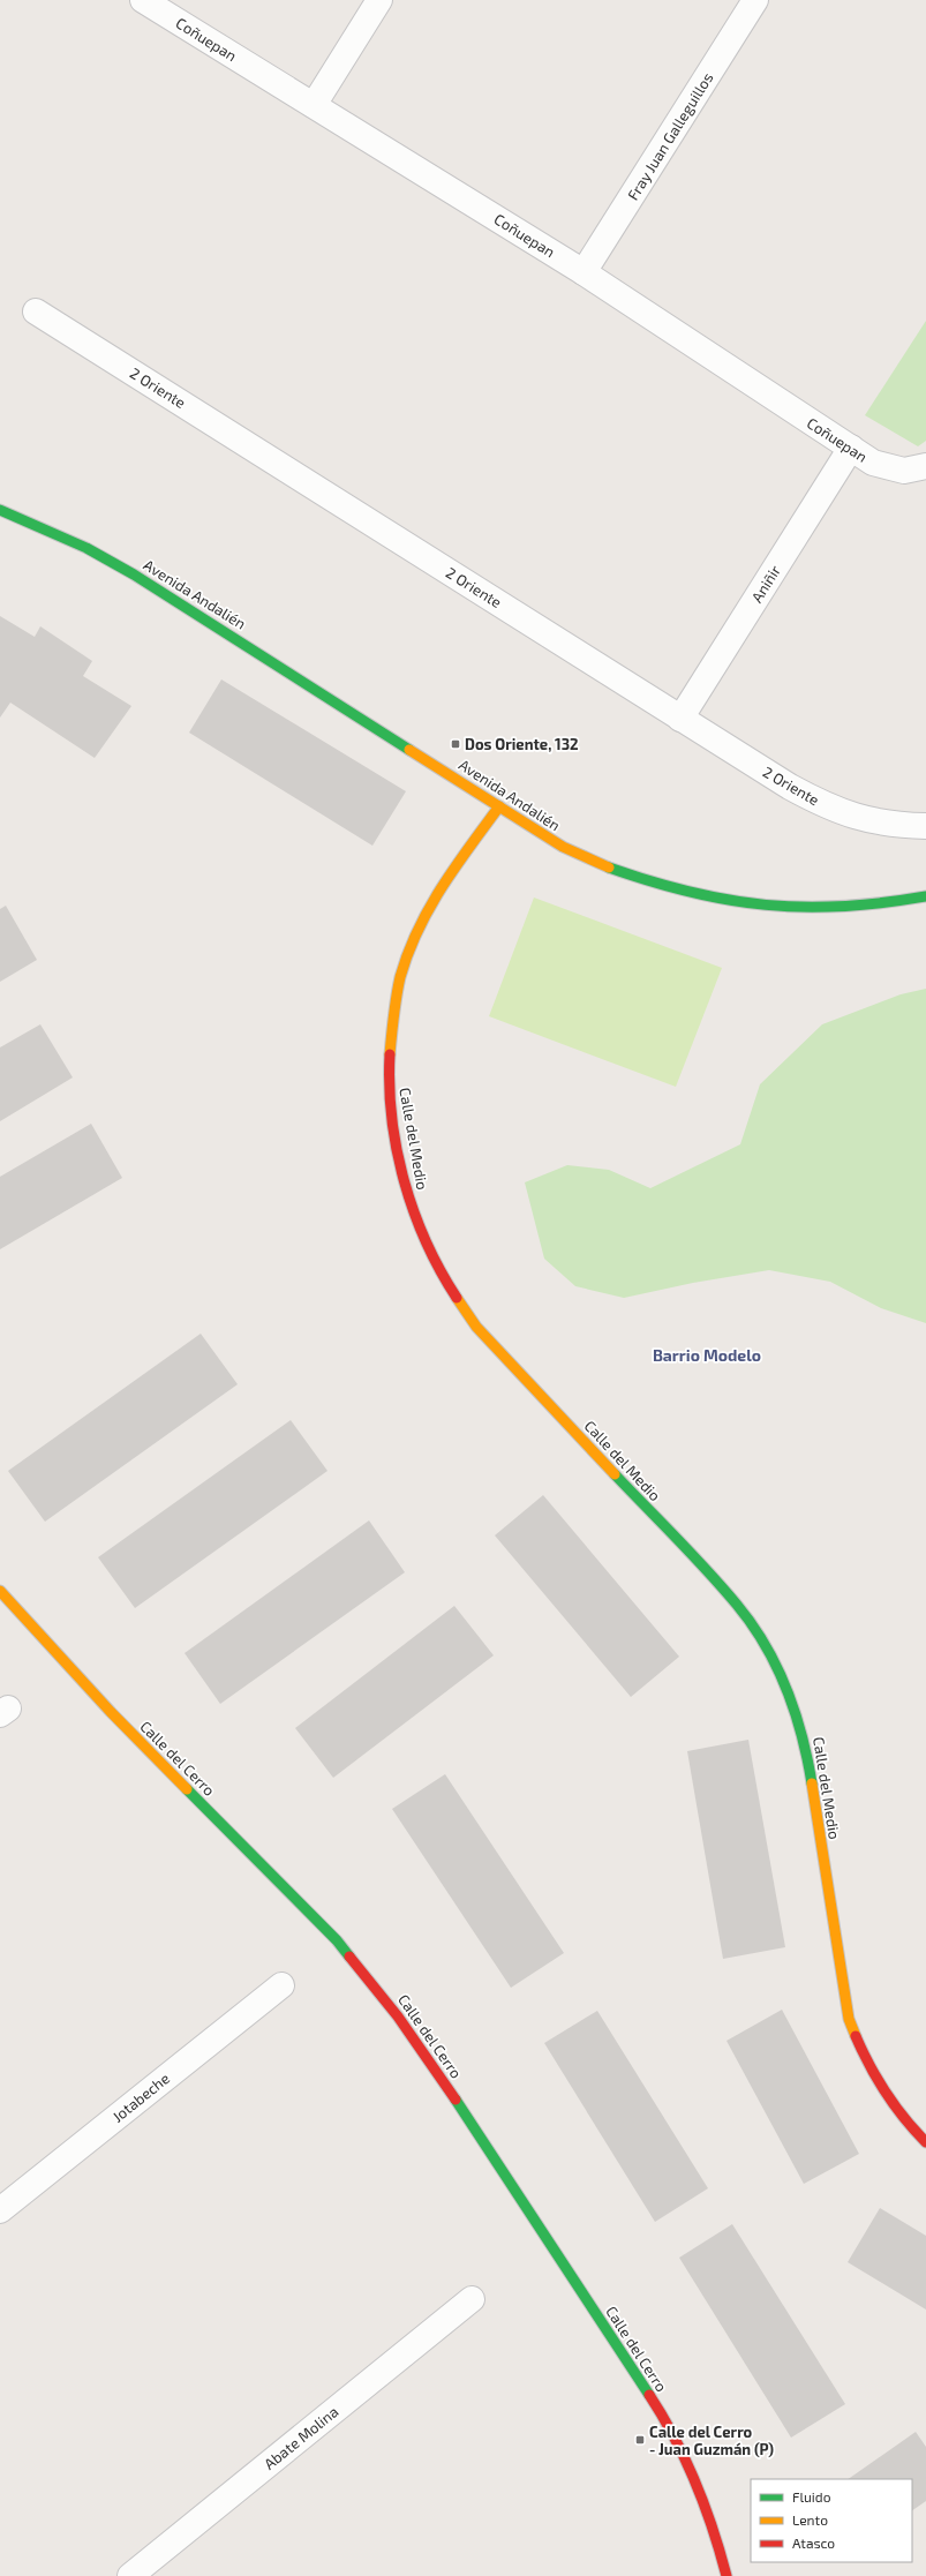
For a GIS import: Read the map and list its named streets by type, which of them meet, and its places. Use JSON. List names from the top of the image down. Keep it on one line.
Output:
{"streets":{"street":["Coñuepan","Fray Juan Galleguillos","2 Oriente","Aniñir","Avenida Andalién","Calle del Medio","Calle del Cerro","Jotabeche","Abate Molina"]},"crossings":[["Coñuepan","Fray Juan Galleguillos"],["Coñuepan","Aniñir"],["2 Oriente","Aniñir"],["Avenida Andalién","Calle del Medio"]],"districts":["Barrio Modelo"],"places":{"transit":["Dos Oriente, 132","Calle del Cerro - Juan Guzmán (P)"]},"legend":["Fluido","Lento","Atasco"]}
